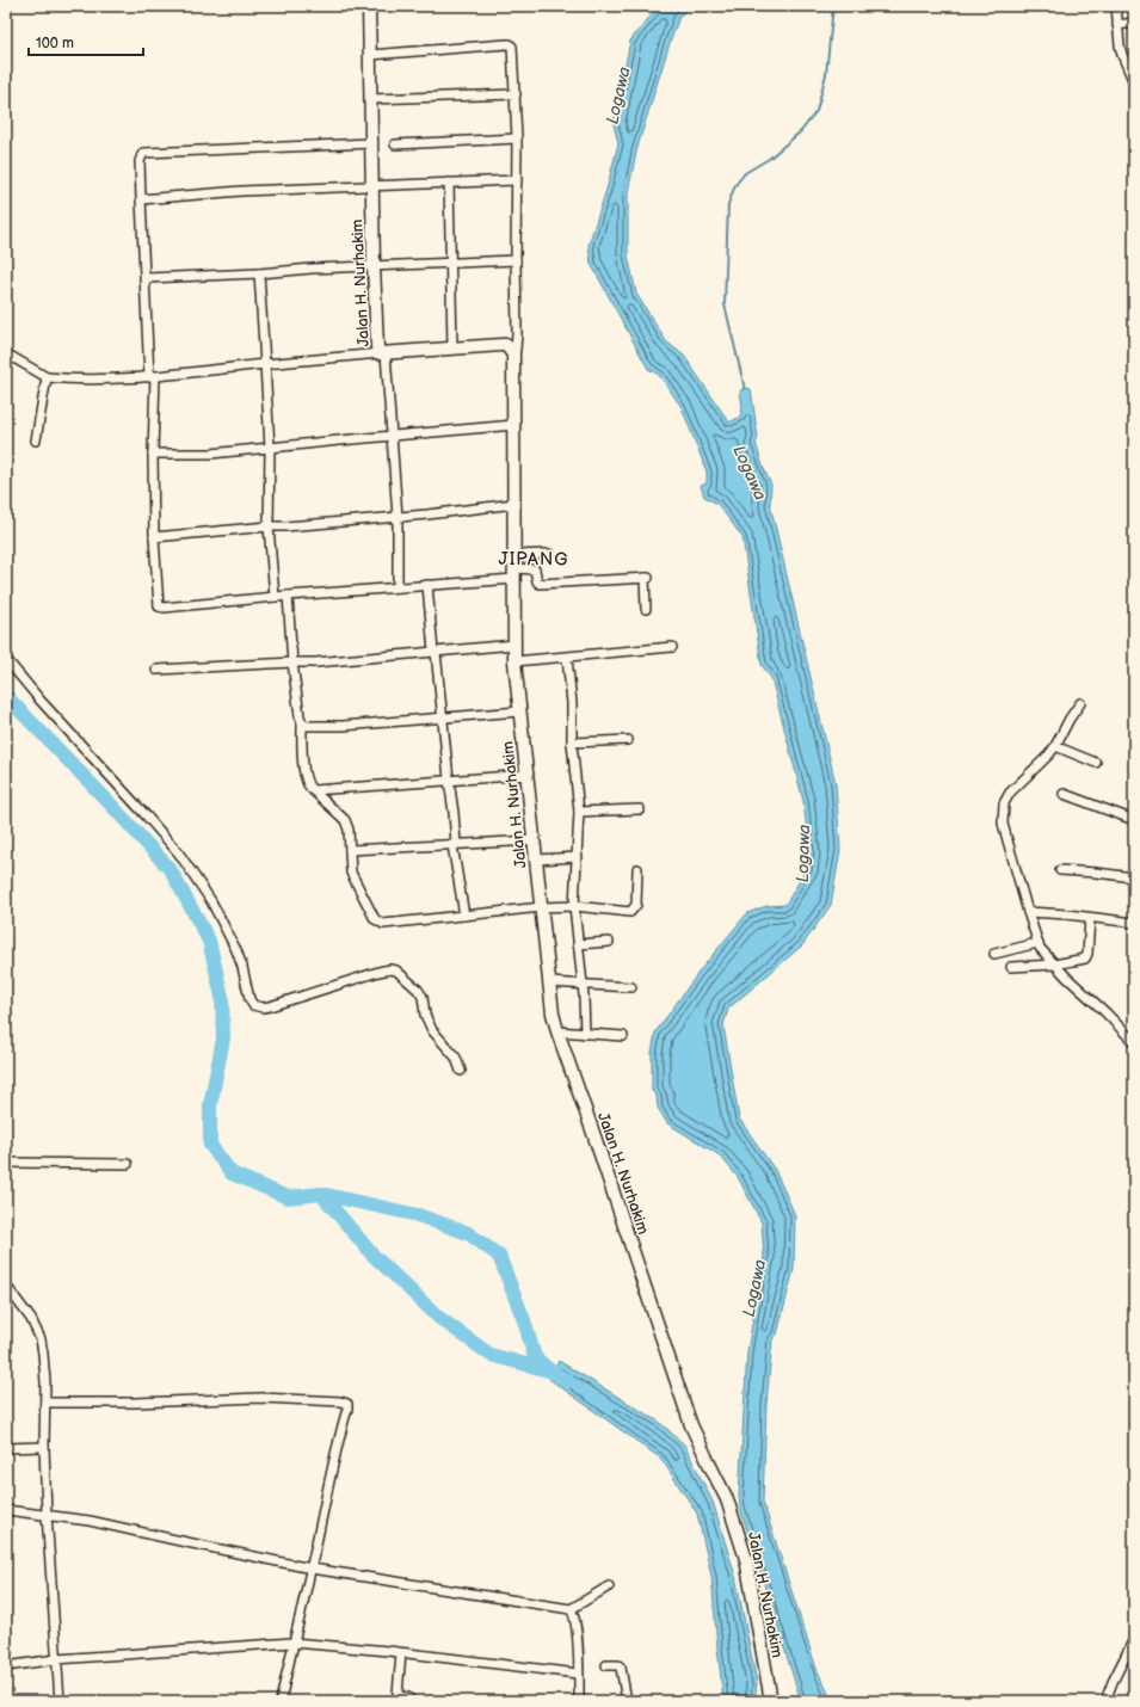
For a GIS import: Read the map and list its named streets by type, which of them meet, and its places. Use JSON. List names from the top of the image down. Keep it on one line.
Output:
{"streets":{"main road":["Jalan H. Nurhakim"]},"districts":["JIPANG"],"water":["Logawa"],"scale_bar":"100 m"}
